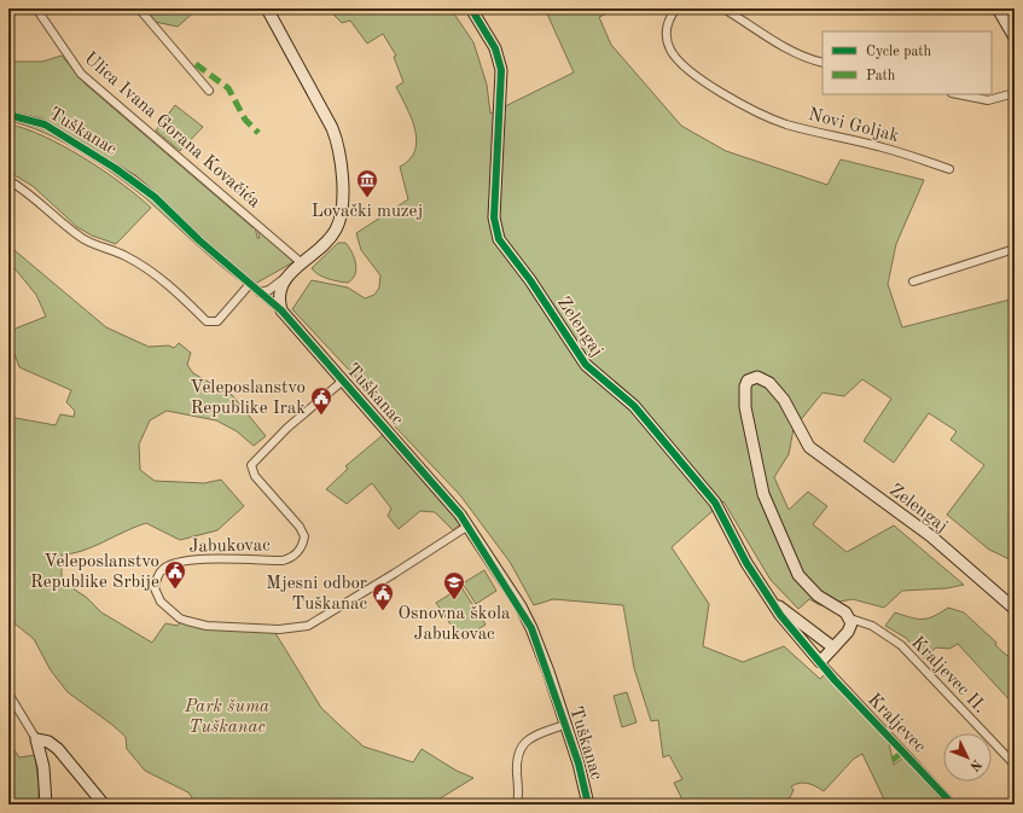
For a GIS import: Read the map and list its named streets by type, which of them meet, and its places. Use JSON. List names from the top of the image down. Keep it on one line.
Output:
{"streets":{"street":["Novi Goljak","Ulica Ivana Gorana Kovačića","Tuškanac","Zelengaj","Jabukovac","Kraljevec II.","Kraljevec"]},"crossings":[["Tuškanac","Jabukovac"],["Zelengaj","Kraljevec II."],["Zelengaj","Kraljevec"]],"parks":["Park šuma Tuškanac"],"places":{"museum":["Lovački muzej"],"public building":["Veleposlanstvo Republike Irak","Veleposlanstvo Republike Srbije","Mjesni odbor Tuškanac"],"school or university":["Osnovna škola Jabukovac"]},"legend":["Cycle path","Path"],"north":"bottom right"}
